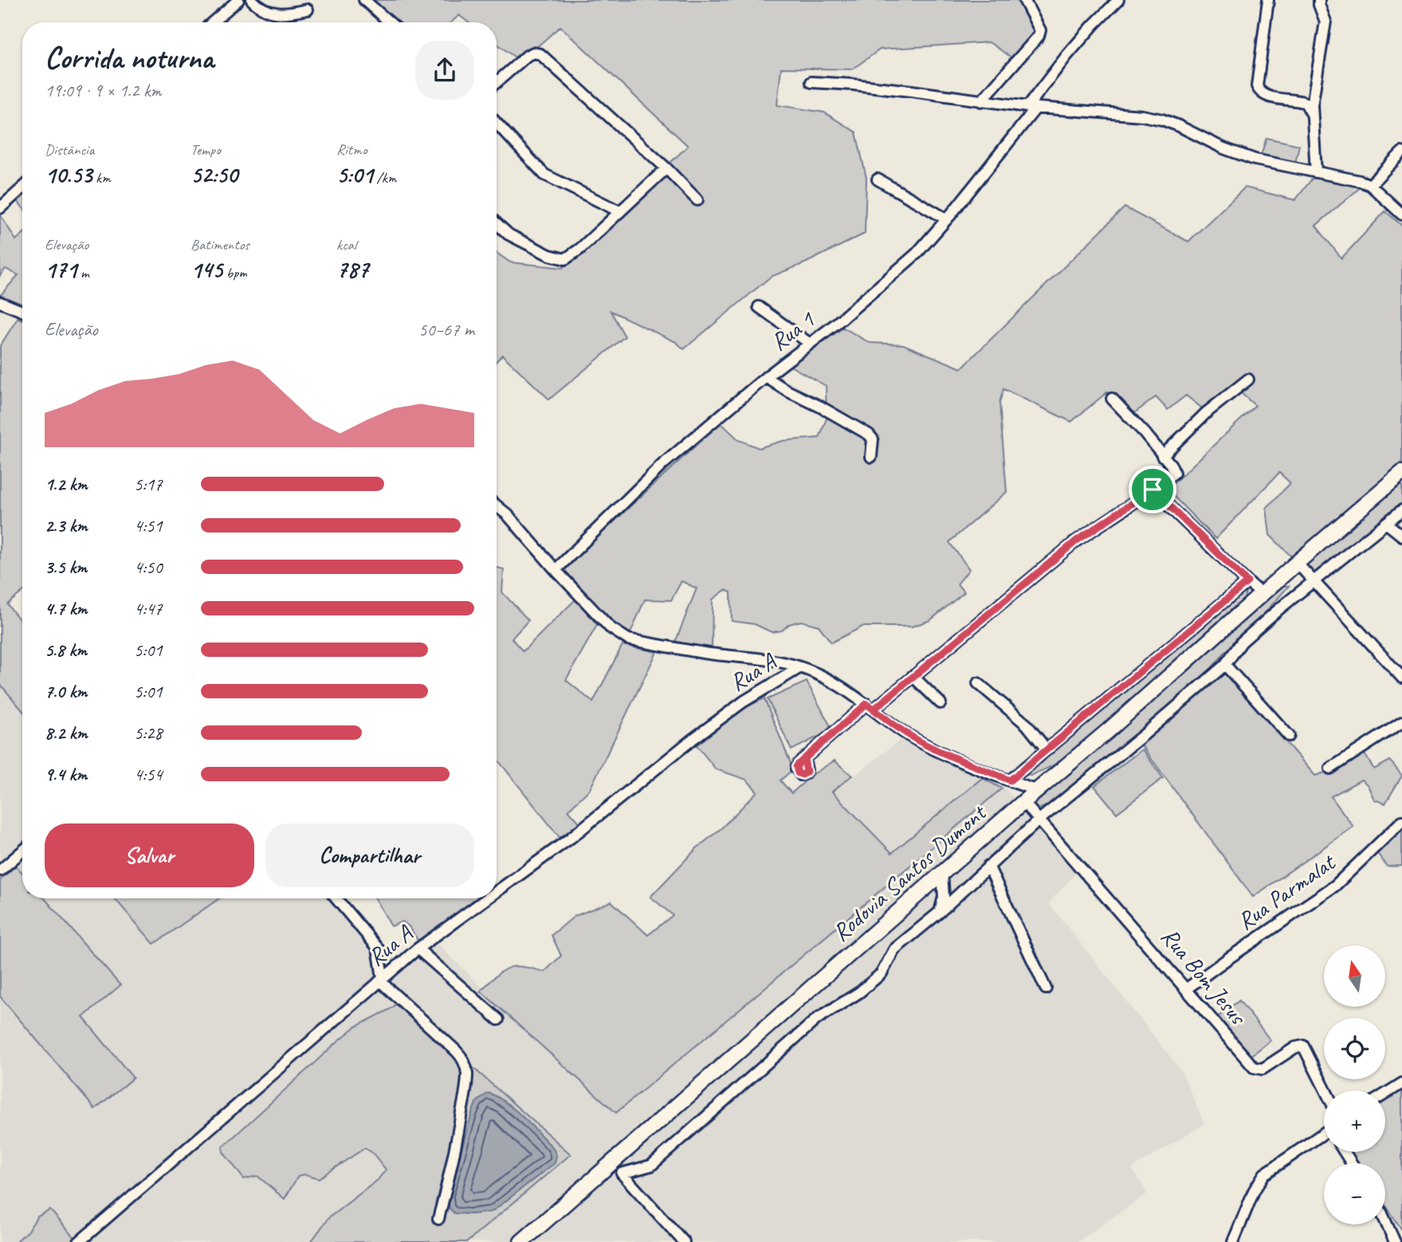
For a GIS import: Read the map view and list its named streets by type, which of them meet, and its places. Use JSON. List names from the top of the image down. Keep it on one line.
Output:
{"streets":{"highway":["Rodovia Santos Dumont"],"street":["Rua 1","Rua A","Rua Parmalat","Rua Bom Jesus"]},"crossings":[["Rodovia Santos Dumont","Rua Bom Jesus"],["Rua Parmalat","Rua Bom Jesus"]],"north":"top","page":{"heading":["Corrida noturna","19:09 · 9 × 1.2 km"],"stats":[["Distância","10.53 km"],["Tempo","52:50"],["Ritmo","5:01 /km"],["Elevação","171 m"],["Batimentos","145 bpm"],["kcal","787"]],"chart":["Elevação","50–67 m"],"list":[{"name":"1.2 km","note":"5:17"},{"name":"2.3 km","note":"4:51"},{"name":"3.5 km","note":"4:50"},{"name":"4.7 km","note":"4:47"},{"name":"5.8 km","note":"5:01"},{"name":"7.0 km","note":"5:01"},{"name":"8.2 km","note":"5:28"},{"name":"9.4 km","note":"4:54"}],"buttons":["Salvar","Compartilhar"],"map_buttons":["+","−"]}}
